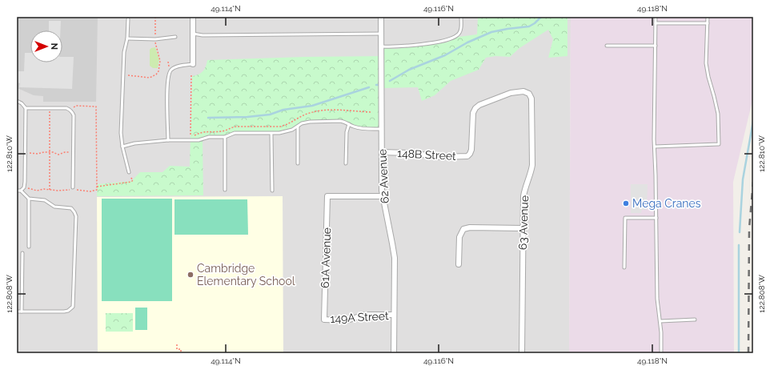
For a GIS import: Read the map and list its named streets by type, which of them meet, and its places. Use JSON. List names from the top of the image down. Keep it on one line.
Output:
{"streets":{"street":["148B Street","62 Avenue","63 Avenue","61A Avenue","149A Street"]},"crossings":[["148B Street","62 Avenue"],["148B Street","63 Avenue"],["62 Avenue","61A Avenue"],["62 Avenue","149A Street"],["61A Avenue","149A Street"]],"places":["Mega Cranes","Cambridge Elementary School"],"north":"right","coordinates":["49.114°N","49.116°N","49.118°N","122.810°W","122.808°W"]}
